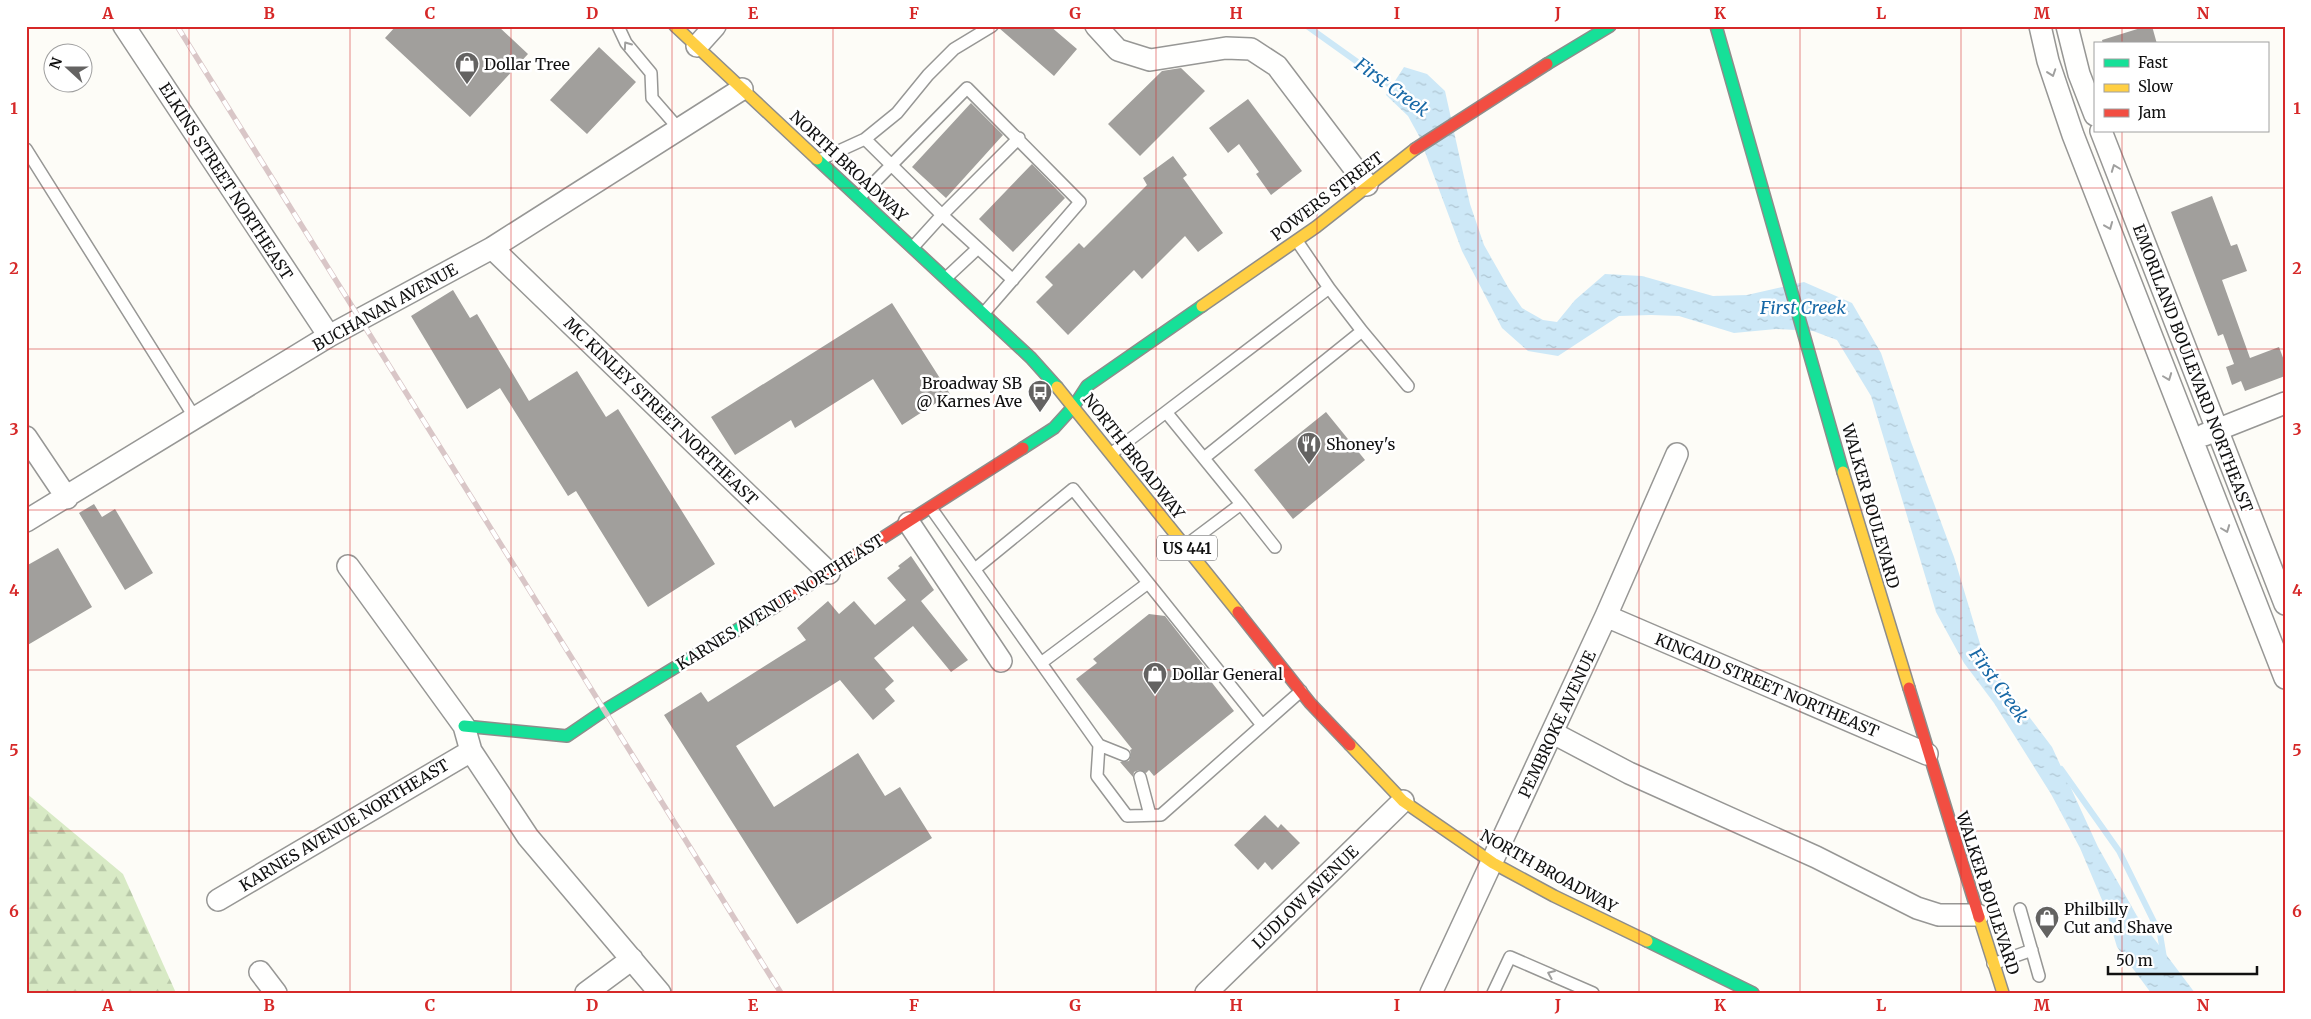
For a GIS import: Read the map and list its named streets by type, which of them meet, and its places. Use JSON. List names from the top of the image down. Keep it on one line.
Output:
{"streets":{"street":["NORTH BROADWAY","ELKINS STREET NORTHEAST","POWERS STREET","BUCHANAN AVENUE","EMORILAND BOULEVARD NORTHEAST","MC KINLEY STREET NORTHEAST","WALKER BOULEVARD","US 441","KARNES AVENUE NORTHEAST","KINCAID STREET NORTHEAST","PEMBROKE AVENUE","LUDLOW AVENUE"]},"crossings":[["NORTH BROADWAY","POWERS STREET"],["NORTH BROADWAY","BUCHANAN AVENUE"],["NORTH BROADWAY","KARNES AVENUE NORTHEAST"],["NORTH BROADWAY","PEMBROKE AVENUE"],["NORTH BROADWAY","LUDLOW AVENUE"],["ELKINS STREET NORTHEAST","BUCHANAN AVENUE"],["POWERS STREET","KARNES AVENUE NORTHEAST"],["BUCHANAN AVENUE","MC KINLEY STREET NORTHEAST"],["MC KINLEY STREET NORTHEAST","KARNES AVENUE NORTHEAST"],["WALKER BOULEVARD","KINCAID STREET NORTHEAST"],["KINCAID STREET NORTHEAST","PEMBROKE AVENUE"]],"water":["First Creek"],"places":{"shop":["Dollar Tree","Dollar General","Philbilly Cut and Shave"],"bus stop":["Broadway SB @ Karnes Ave"],"restaurant":["Shoney's"]},"legend":["Fast","Slow","Jam"],"scale_bar":"50 m","north":"left","grid":{"columns":["A","B","C","D","E","F","G","H","I","J","K","L","M","N"],"rows":["1","2","3","4","5","6"]}}
